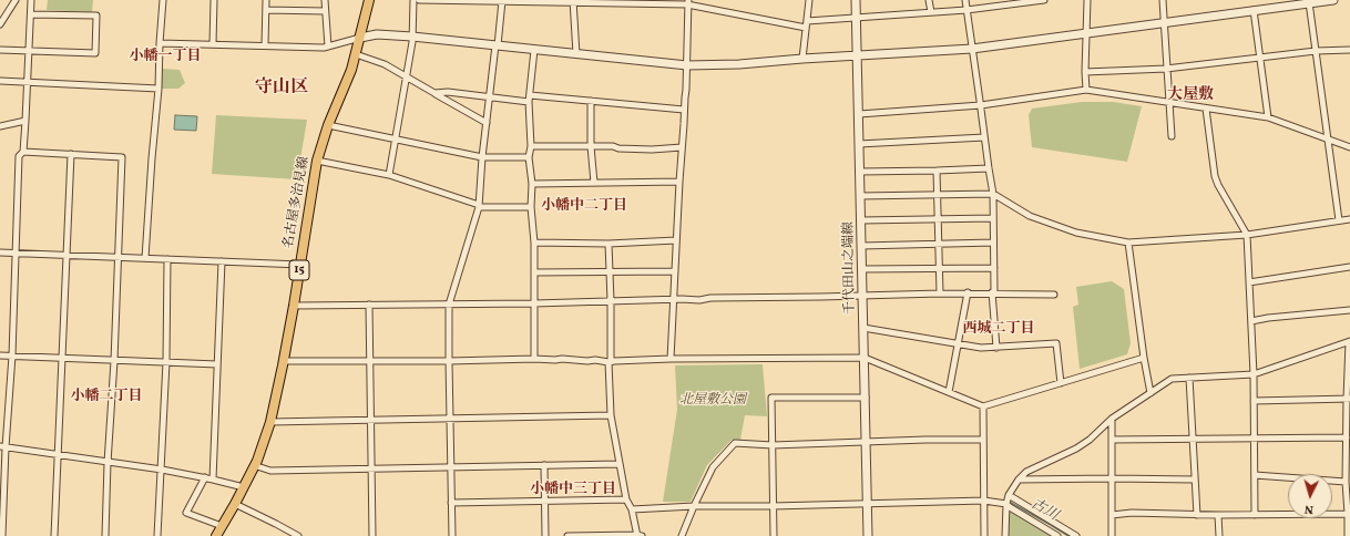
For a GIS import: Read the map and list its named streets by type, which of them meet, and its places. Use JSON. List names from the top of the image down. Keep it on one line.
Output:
{"streets":{"main road":["名古屋多治見線","15"],"street":["千代田山之端線"]},"districts":["小幡一丁目","守山区","大屋敷","小幡中二丁目","西城二丁目","小幡二丁目","小幡中三丁目"],"water":["古川"],"parks":["北屋敷公園"],"north":"bottom"}
